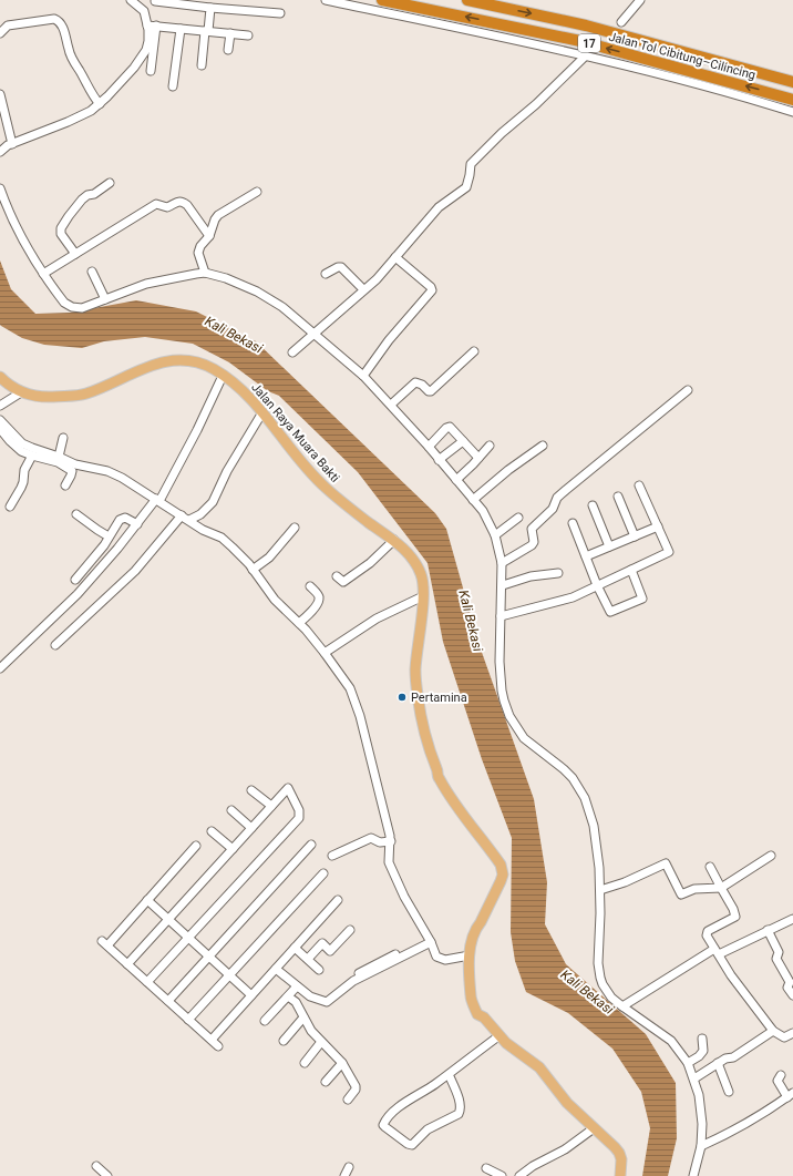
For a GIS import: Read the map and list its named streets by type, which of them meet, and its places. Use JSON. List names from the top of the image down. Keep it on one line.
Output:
{"streets":{"highway":["17","Jalan Tol Cibitung–Cilincing"],"main road":["Jalan Raya Muara Bakti"]},"water":["Kali Bekasi"],"places":["Pertamina"]}
